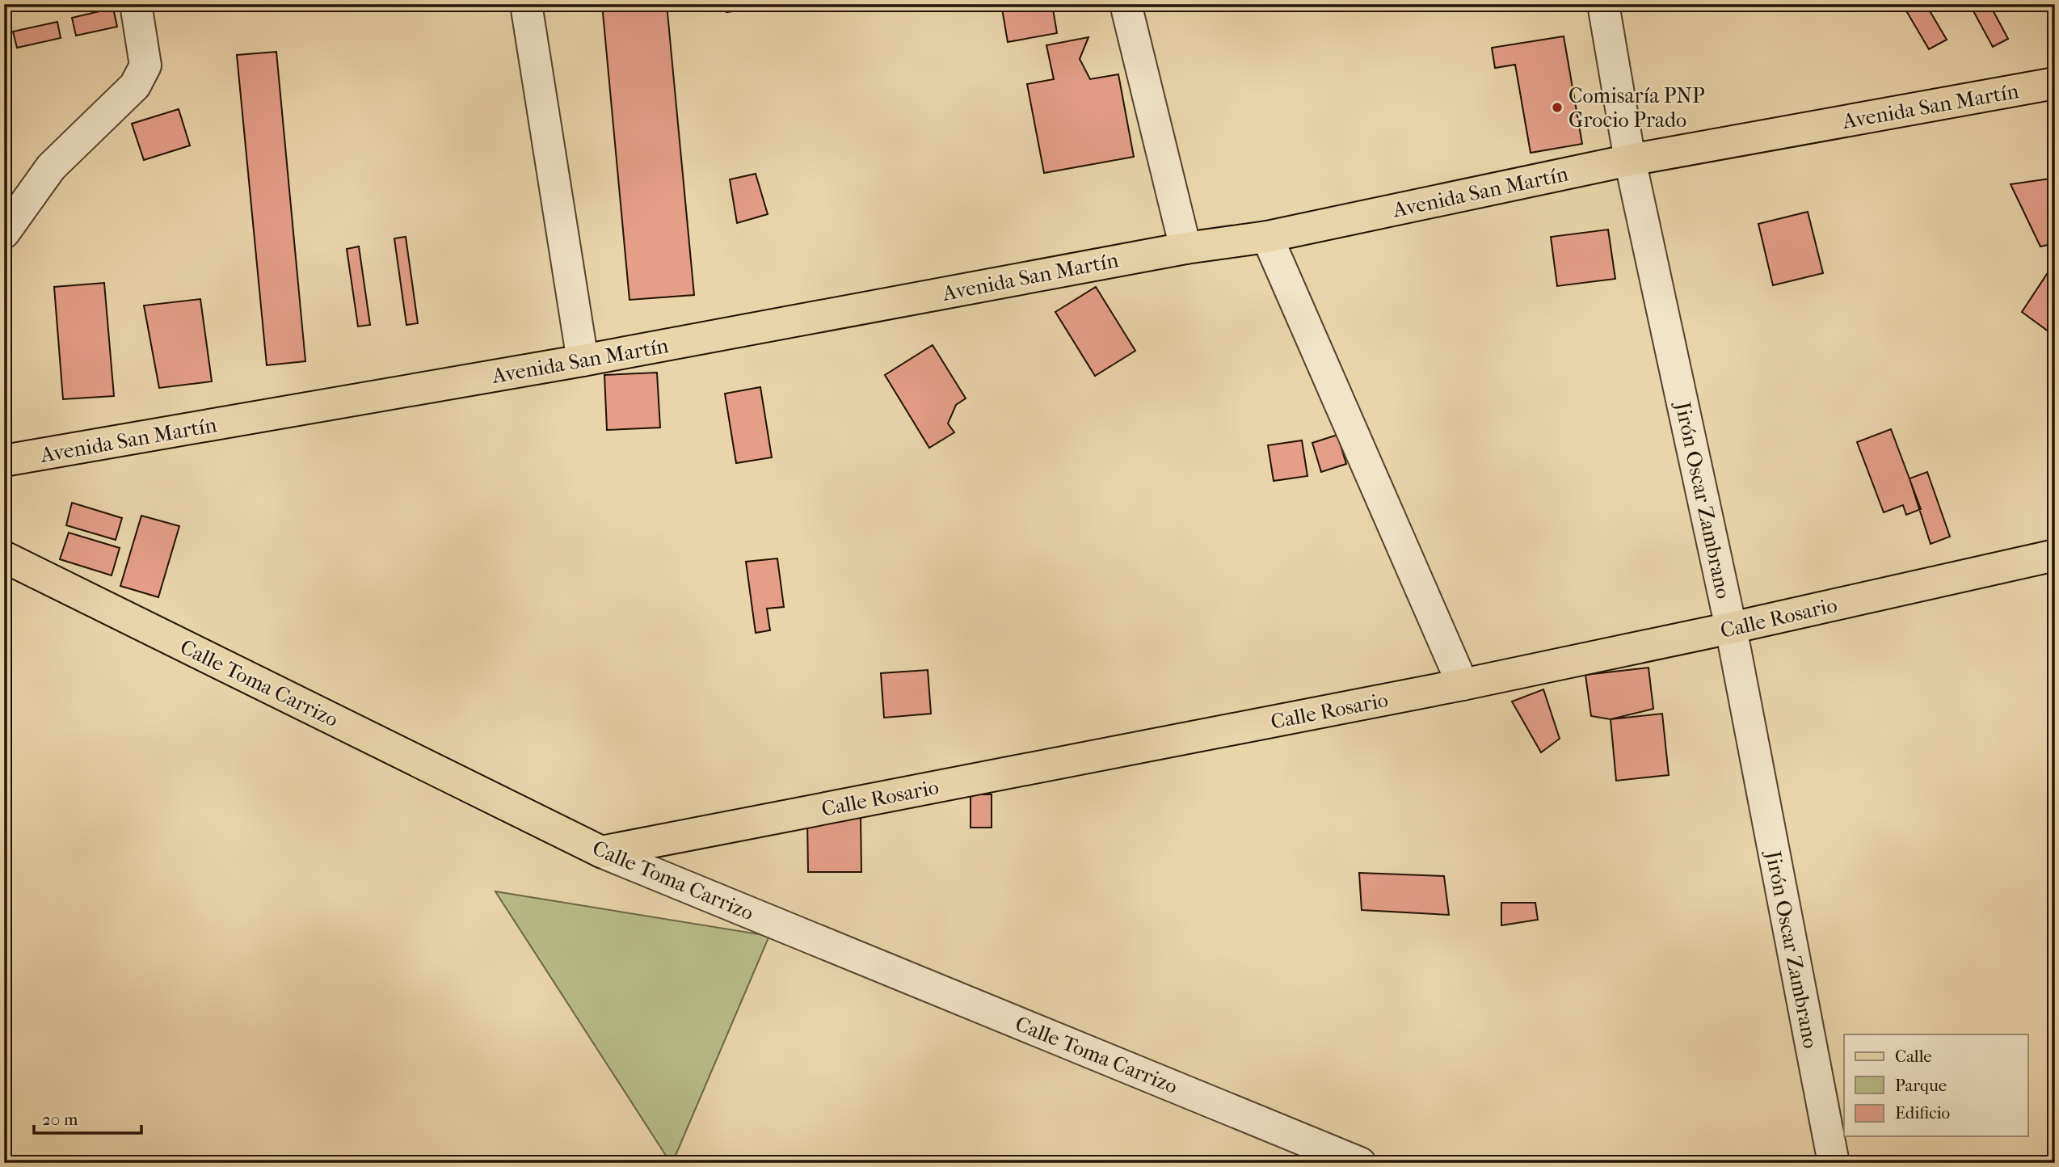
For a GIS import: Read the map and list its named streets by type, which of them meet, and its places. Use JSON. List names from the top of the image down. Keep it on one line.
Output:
{"streets":{"main road":["Avenida San Martín","Calle Rosario","Calle Toma Carrizo"],"street":["Jirón Oscar Zambrano"]},"crossings":[["Avenida San Martín","Jirón Oscar Zambrano"],["Jirón Oscar Zambrano","Calle Rosario"],["Calle Rosario","Calle Toma Carrizo"]],"places":["Comisaría PNP Grocio Prado"],"legend":["Calle","Parque","Edificio"],"scale_bar":"20 m"}
